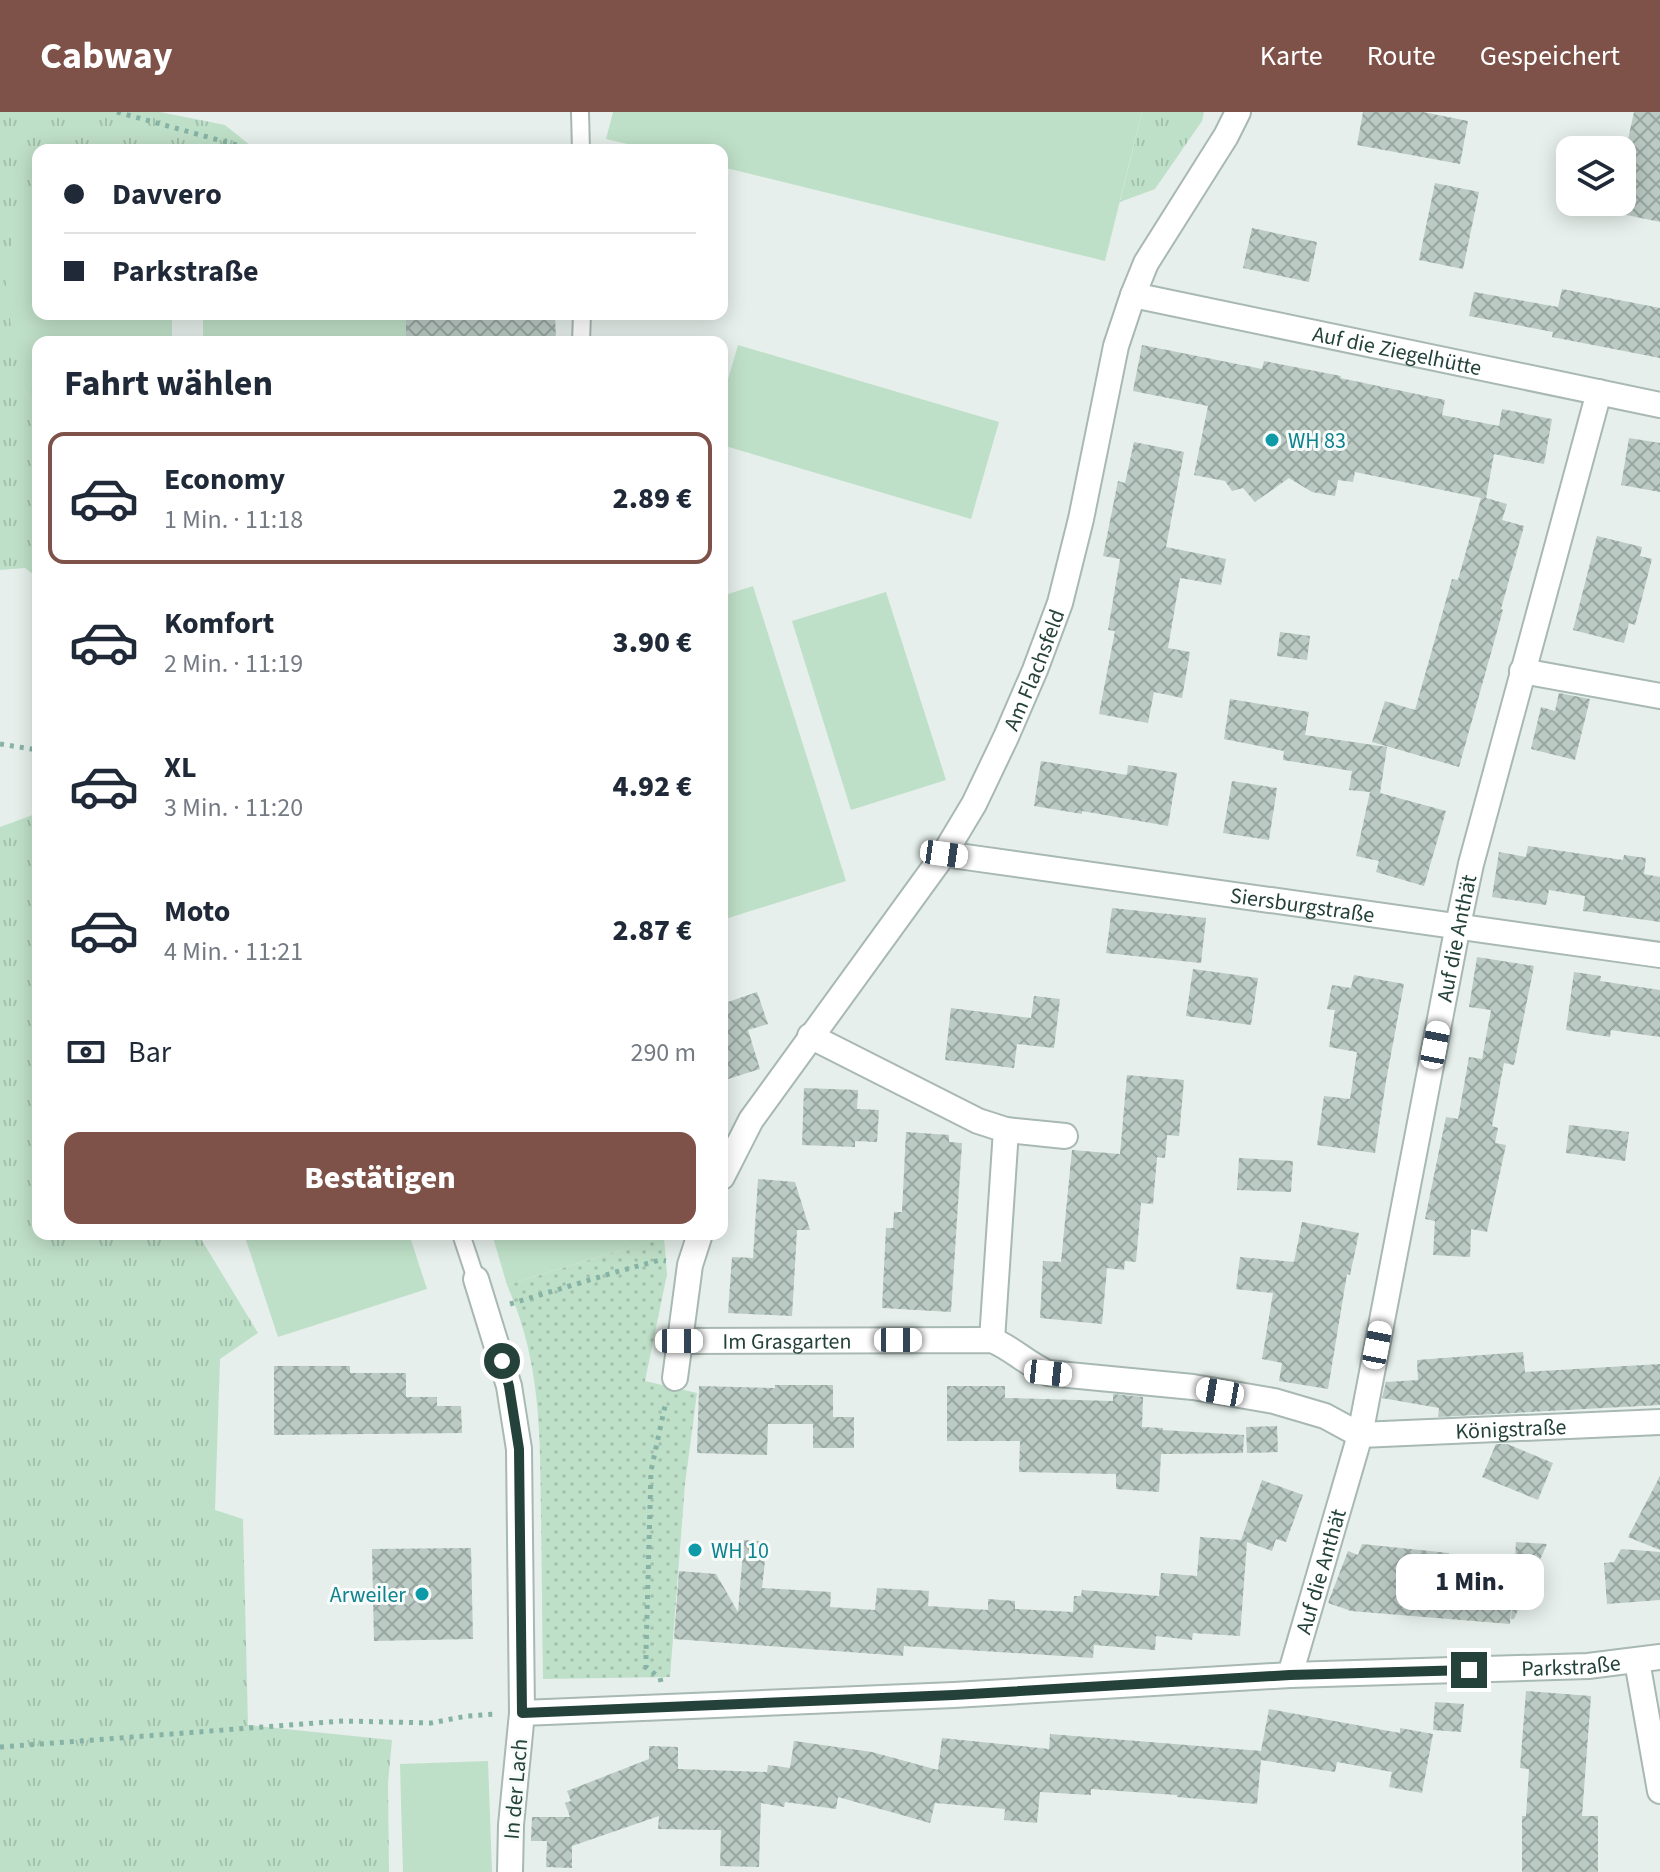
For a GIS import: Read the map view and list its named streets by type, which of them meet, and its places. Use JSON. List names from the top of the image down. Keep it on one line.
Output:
{"streets":{"street":["Auf die Ziegelhütte","Am Flachsfeld","Siersburgstraße","Auf die Anthät","Im Grasgarten","Königstraße","Parkstraße","In der Lach"]},"crossings":[["Auf die Ziegelhütte","Am Flachsfeld"],["Auf die Ziegelhütte","Auf die Anthät"],["Am Flachsfeld","Siersburgstraße"],["Siersburgstraße","Auf die Anthät"],["Auf die Anthät","Königstraße"],["Auf die Anthät","Parkstraße"],["Parkstraße","In der Lach"]],"places":["WH 83","WH 10","Arweiler"],"page":{"header":"Cabway","nav":["Karte","Route","Gespeichert"],"banner":["Davvero","Parkstraße"],"heading":"Fahrt wählen","list":[{"name":"Economy","note":"1 Min. · 11:18","value":"2.89 €"},{"name":"Komfort","note":"2 Min. · 11:19","value":"3.90 €"},{"name":"XL","note":"3 Min. · 11:20","value":"4.92 €"},{"name":"Moto","note":"4 Min. · 11:21","value":"2.87 €"}],"pay":["Bar","290 m"],"buttons":"Bestätigen","bubble":"1 Min."}}
